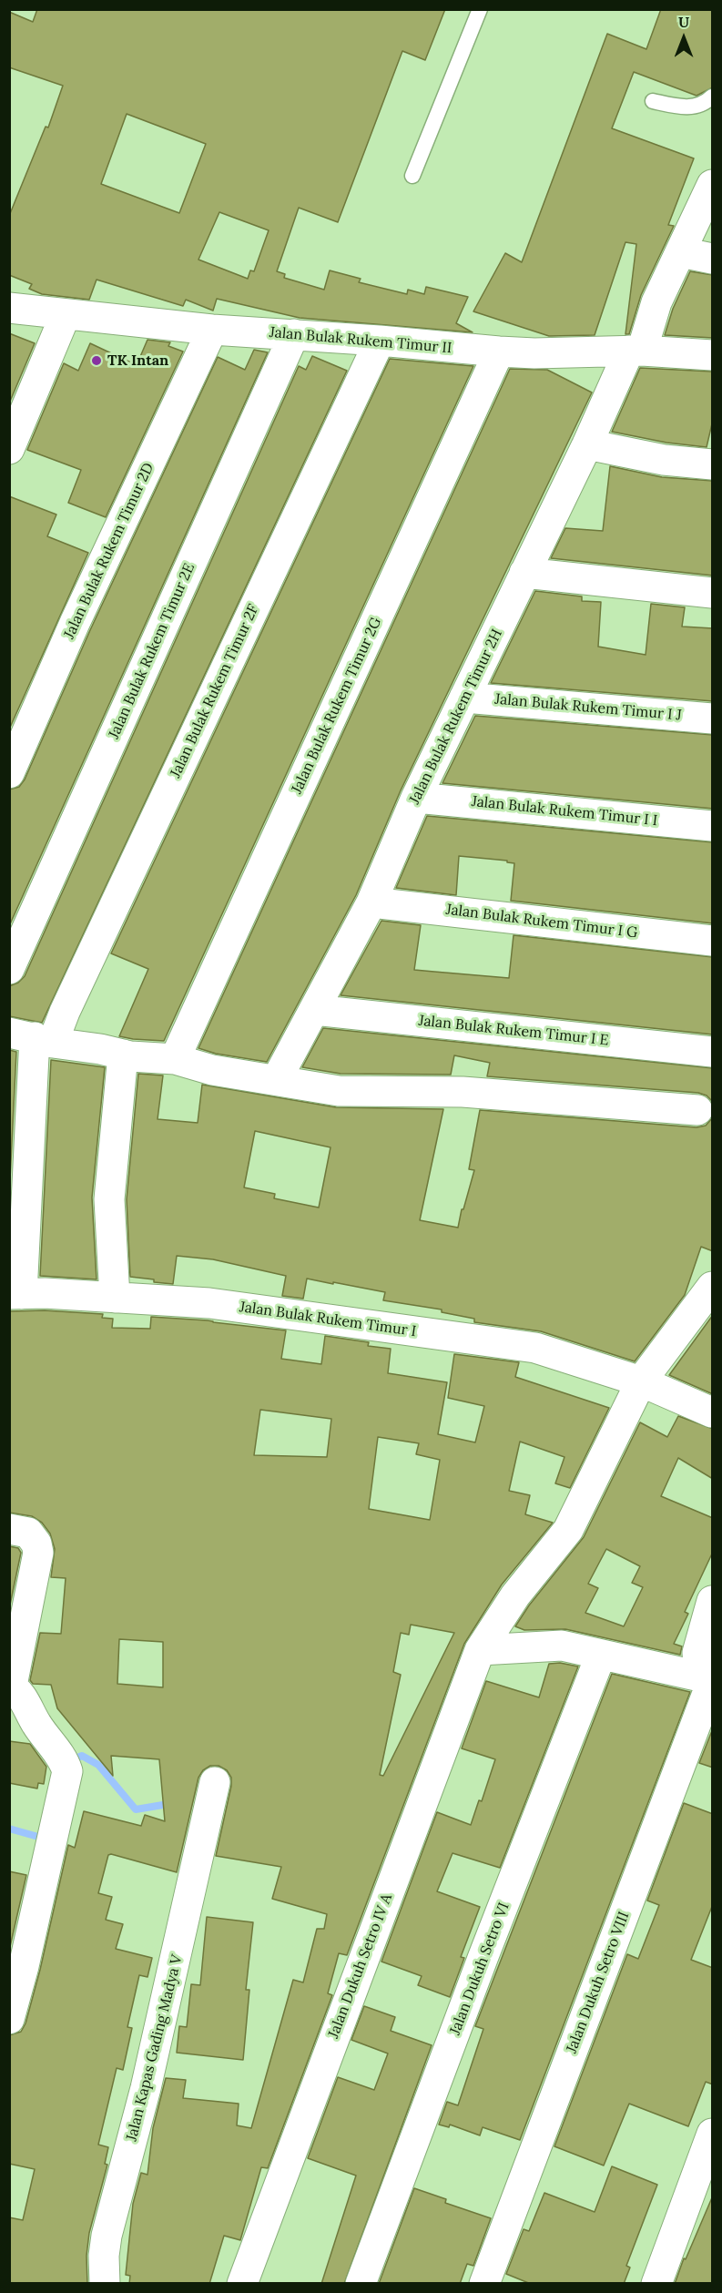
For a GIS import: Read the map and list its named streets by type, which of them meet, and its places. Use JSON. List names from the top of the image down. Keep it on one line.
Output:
{"streets":{"street":["Jalan Bulak Rukem Timur II","Jalan Bulak Rukem Timur 2D","Jalan Bulak Rukem Timur 2E","Jalan Bulak Rukem Timur 2F","Jalan Bulak Rukem Timur 2G","Jalan Bulak Rukem Timur I J","Jalan Bulak Rukem Timur 2H","Jalan Bulak Rukem Timur I I","Jalan Bulak Rukem Timur I G","Jalan Bulak Rukem Timur I E","Jalan Bulak Rukem Timur I","Jalan Dukuh Setro IV A","Jalan Dukuh Setro VI","Jalan Dukuh Setro VIII","Jalan Kapas Gading Madya V"]},"crossings":[["Jalan Bulak Rukem Timur II","Jalan Bulak Rukem Timur 2D"],["Jalan Bulak Rukem Timur II","Jalan Bulak Rukem Timur 2E"],["Jalan Bulak Rukem Timur II","Jalan Bulak Rukem Timur 2F"],["Jalan Bulak Rukem Timur II","Jalan Bulak Rukem Timur 2G"],["Jalan Bulak Rukem Timur II","Jalan Bulak Rukem Timur 2H"],["Jalan Bulak Rukem Timur 2F","Jalan Bulak Rukem Timur I"],["Jalan Bulak Rukem Timur I J","Jalan Bulak Rukem Timur 2H"],["Jalan Bulak Rukem Timur 2H","Jalan Bulak Rukem Timur I I"],["Jalan Bulak Rukem Timur 2H","Jalan Bulak Rukem Timur I G"],["Jalan Bulak Rukem Timur 2H","Jalan Bulak Rukem Timur I E"],["Jalan Bulak Rukem Timur I","Jalan Dukuh Setro IV A"]],"places":["TK Intan"],"north":"top"}
